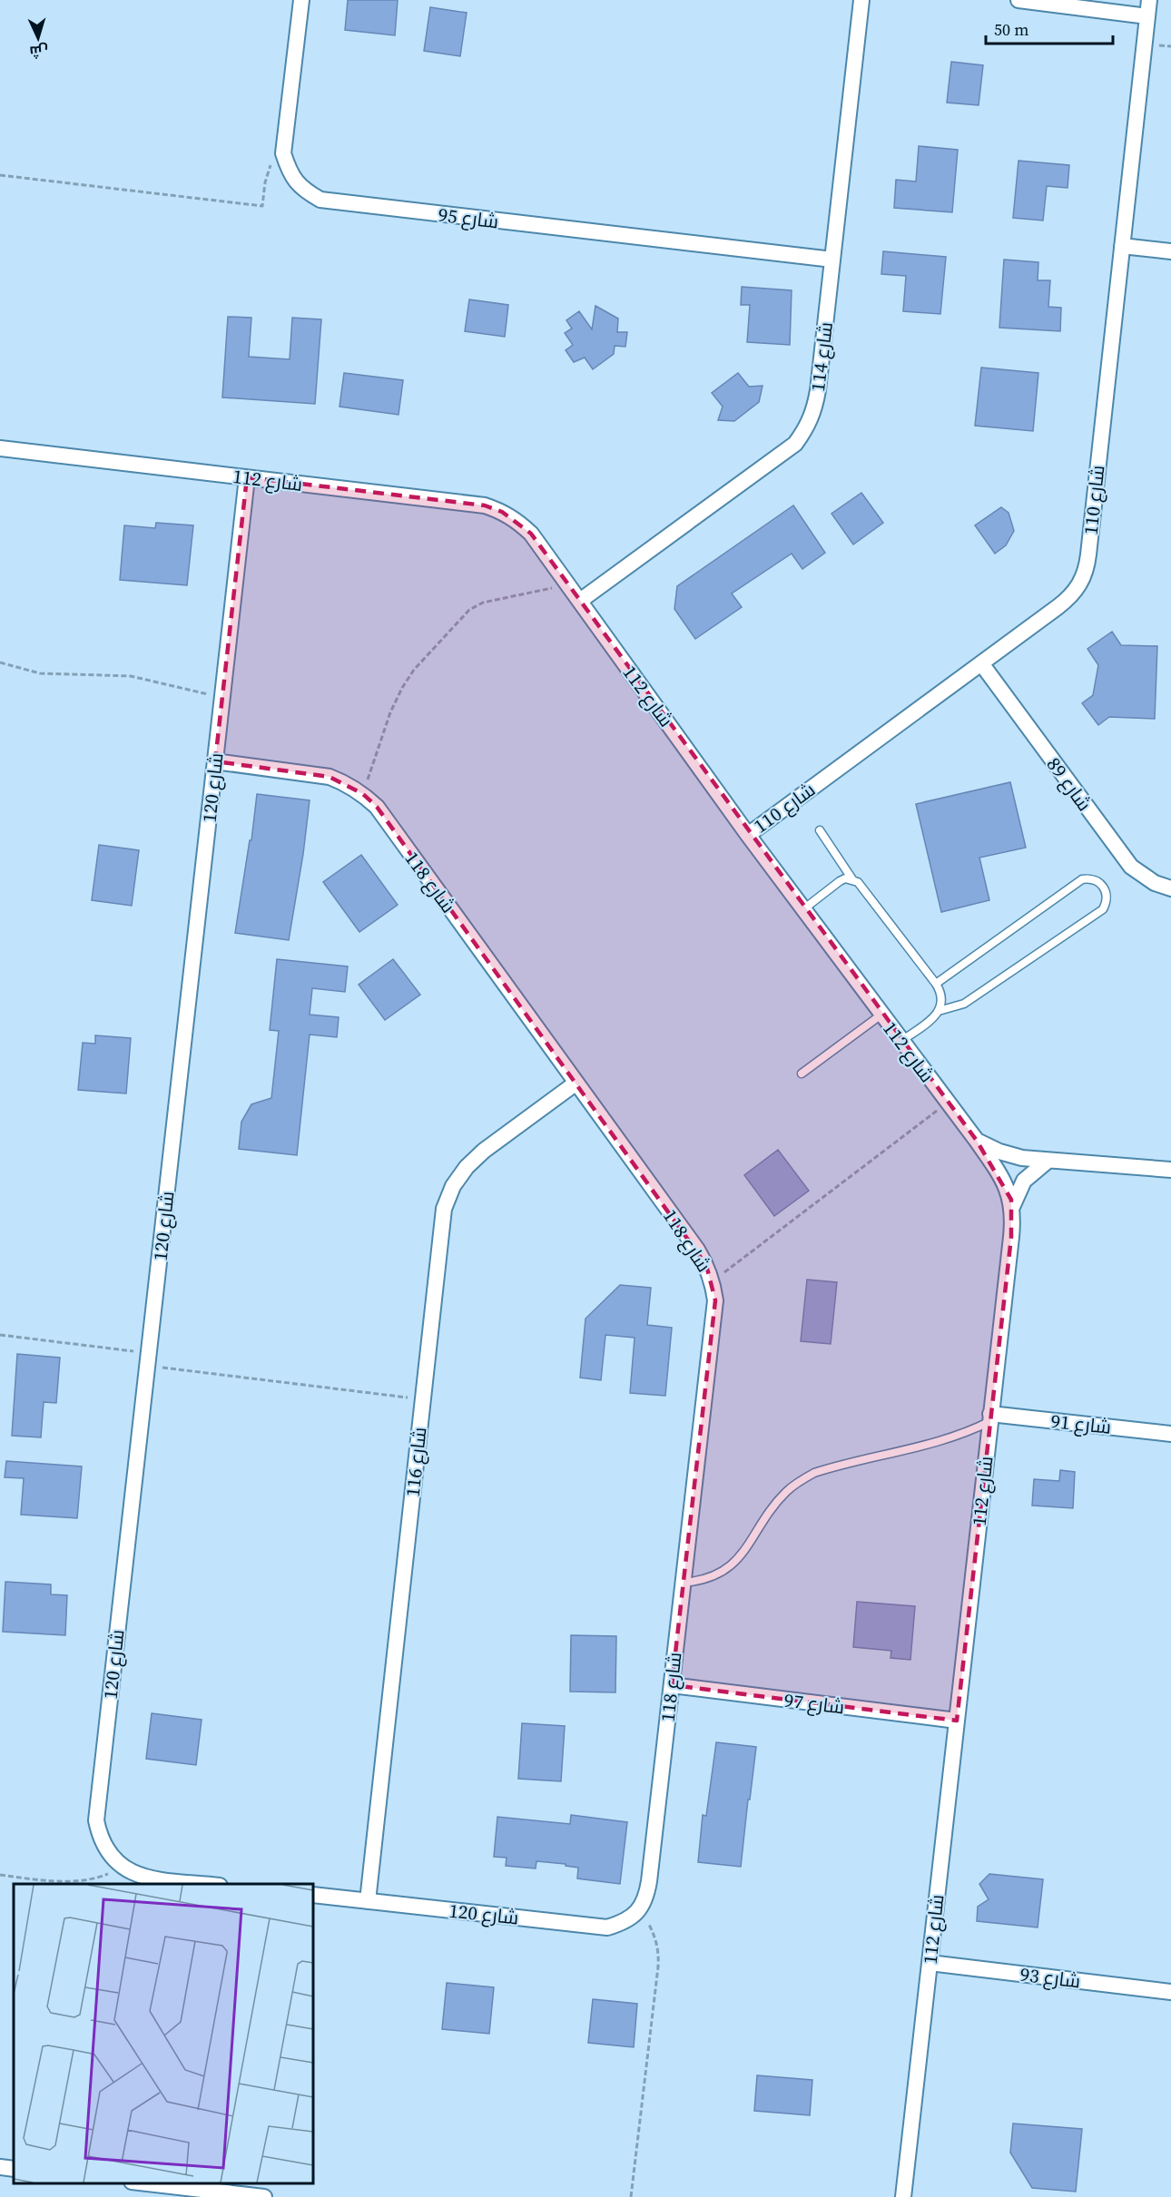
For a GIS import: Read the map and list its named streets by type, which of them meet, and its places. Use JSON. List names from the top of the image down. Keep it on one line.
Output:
{"streets":{"street":["شارع 95","شارع 114","شارع 112","شارع 110","شارع 89","شارع 120","شارع 118","شارع 91","شارع 116","شارع 97","شارع 93"]},"crossings":[["شارع 95","شارع 114"],["شارع 114","شارع 112"],["شارع 112","شارع 110"],["شارع 112","شارع 120"],["شارع 112","شارع 91"],["شارع 112","شارع 97"],["شارع 112","شارع 93"],["شارع 110","شارع 89"],["شارع 120","شارع 118"],["شارع 120","شارع 116"],["شارع 118","شارع 116"],["شارع 118","شارع 97"]],"scale_bar":"50 m","north":"bottom"}
